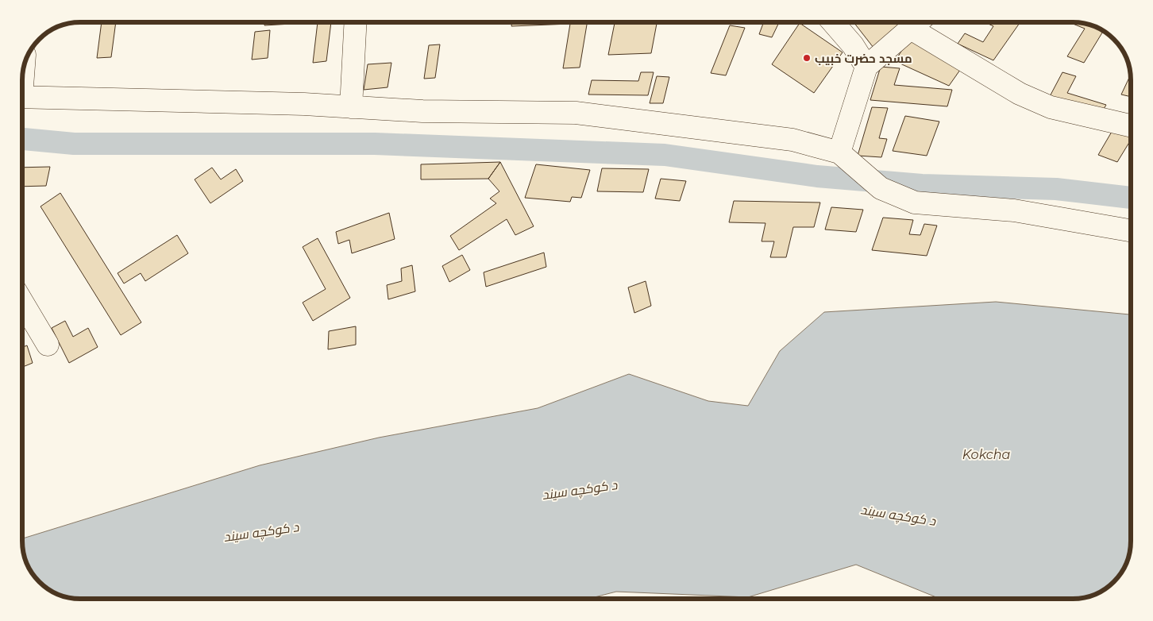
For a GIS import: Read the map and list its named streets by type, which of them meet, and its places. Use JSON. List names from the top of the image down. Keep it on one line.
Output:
{"water":["Kokcha","د کوکچه سیند"],"places":["مسجد حضرت خبیب"]}
